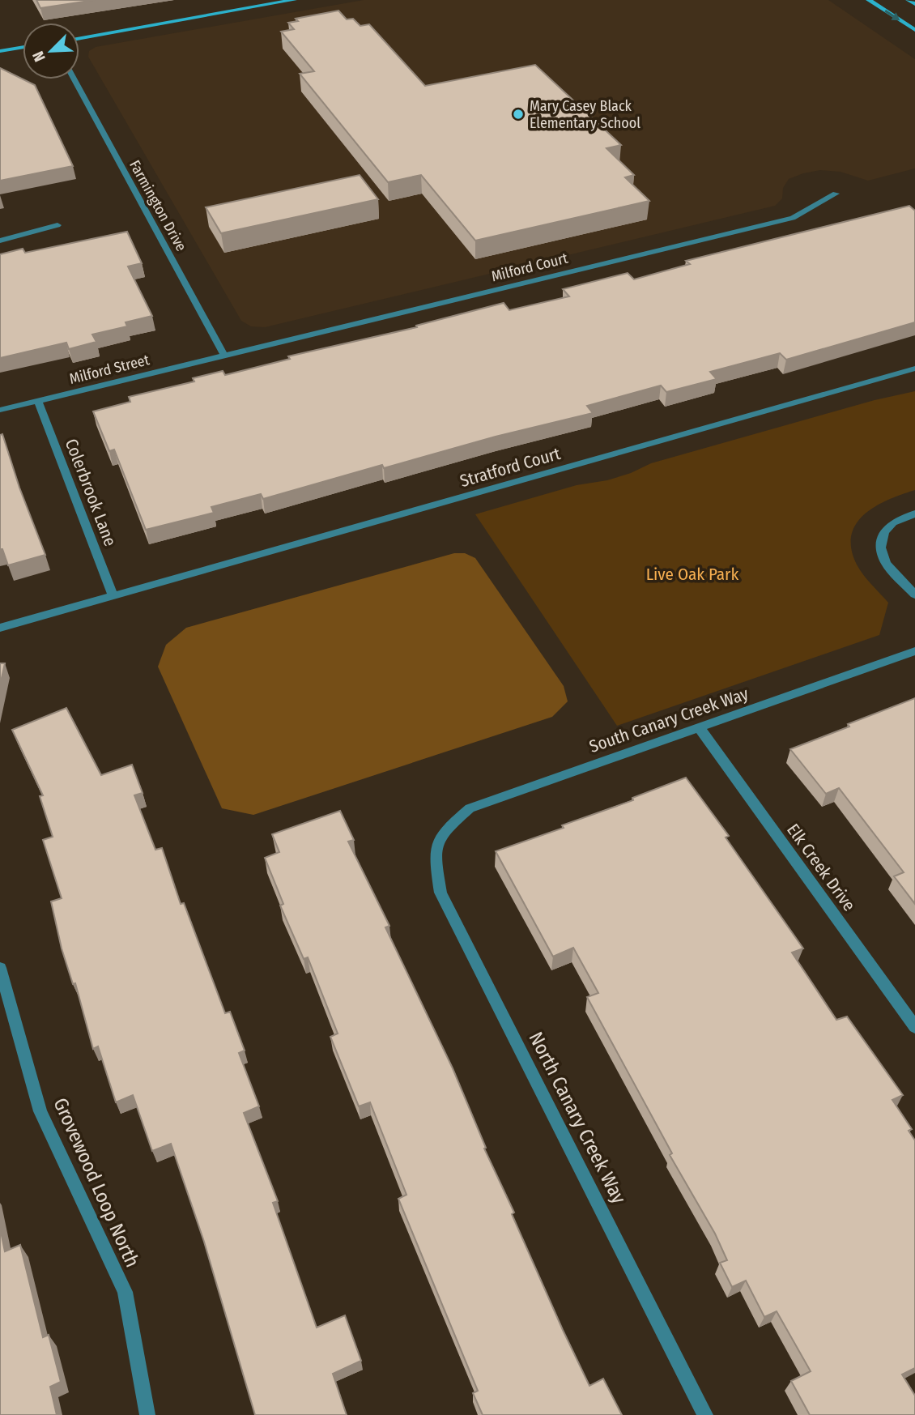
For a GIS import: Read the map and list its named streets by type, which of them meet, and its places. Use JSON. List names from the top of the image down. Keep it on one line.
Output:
{"streets":{"street":["Farmington Drive","Milford Court","Milford Street","Stratford Court","Colerbrook Lane","South Canary Creek Way","Elk Creek Drive","North Canary Creek Way","Grovewood Loop North"]},"crossings":[["Farmington Drive","Milford Court"],["Farmington Drive","Milford Street"],["Milford Court","Milford Street"],["Milford Street","Colerbrook Lane"],["Stratford Court","Colerbrook Lane"],["South Canary Creek Way","Elk Creek Drive"],["South Canary Creek Way","North Canary Creek Way"]],"parks":["Live Oak Park"],"places":["Mary Casey Black Elementary School"],"north":"bottom left"}
